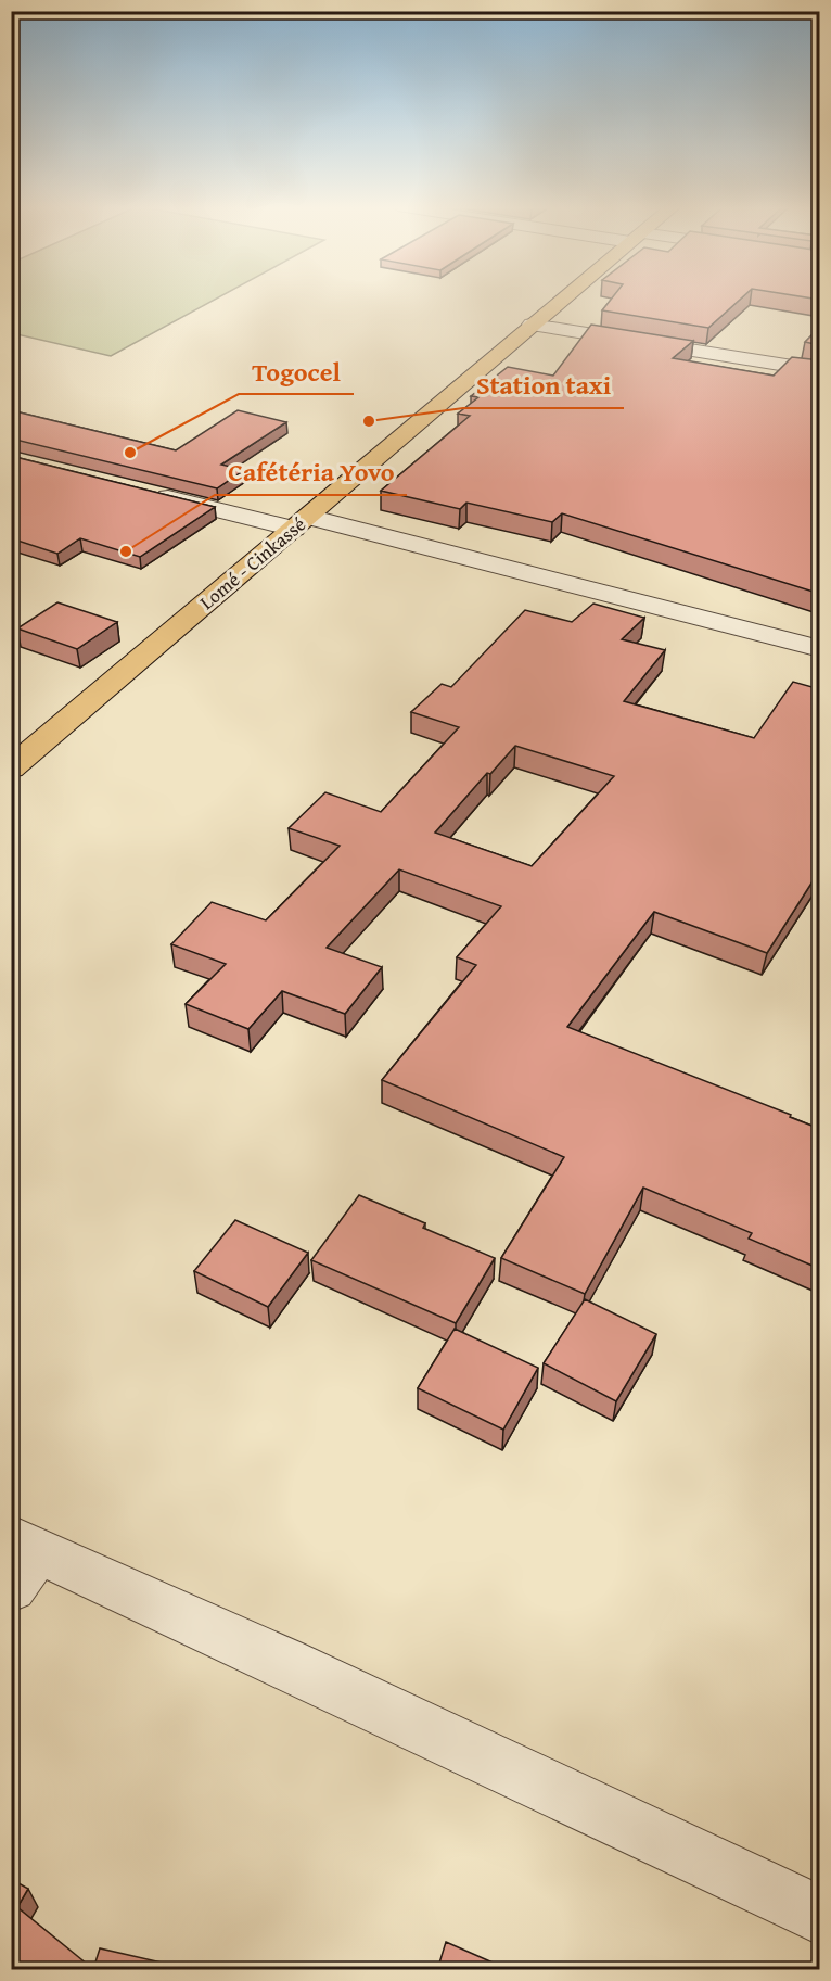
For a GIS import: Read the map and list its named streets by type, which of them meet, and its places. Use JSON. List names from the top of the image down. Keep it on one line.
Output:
{"streets":{"highway":["Lomé - Cinkassé"]},"places":["Station taxi","Togocel","Cafétéria Yovo"]}
